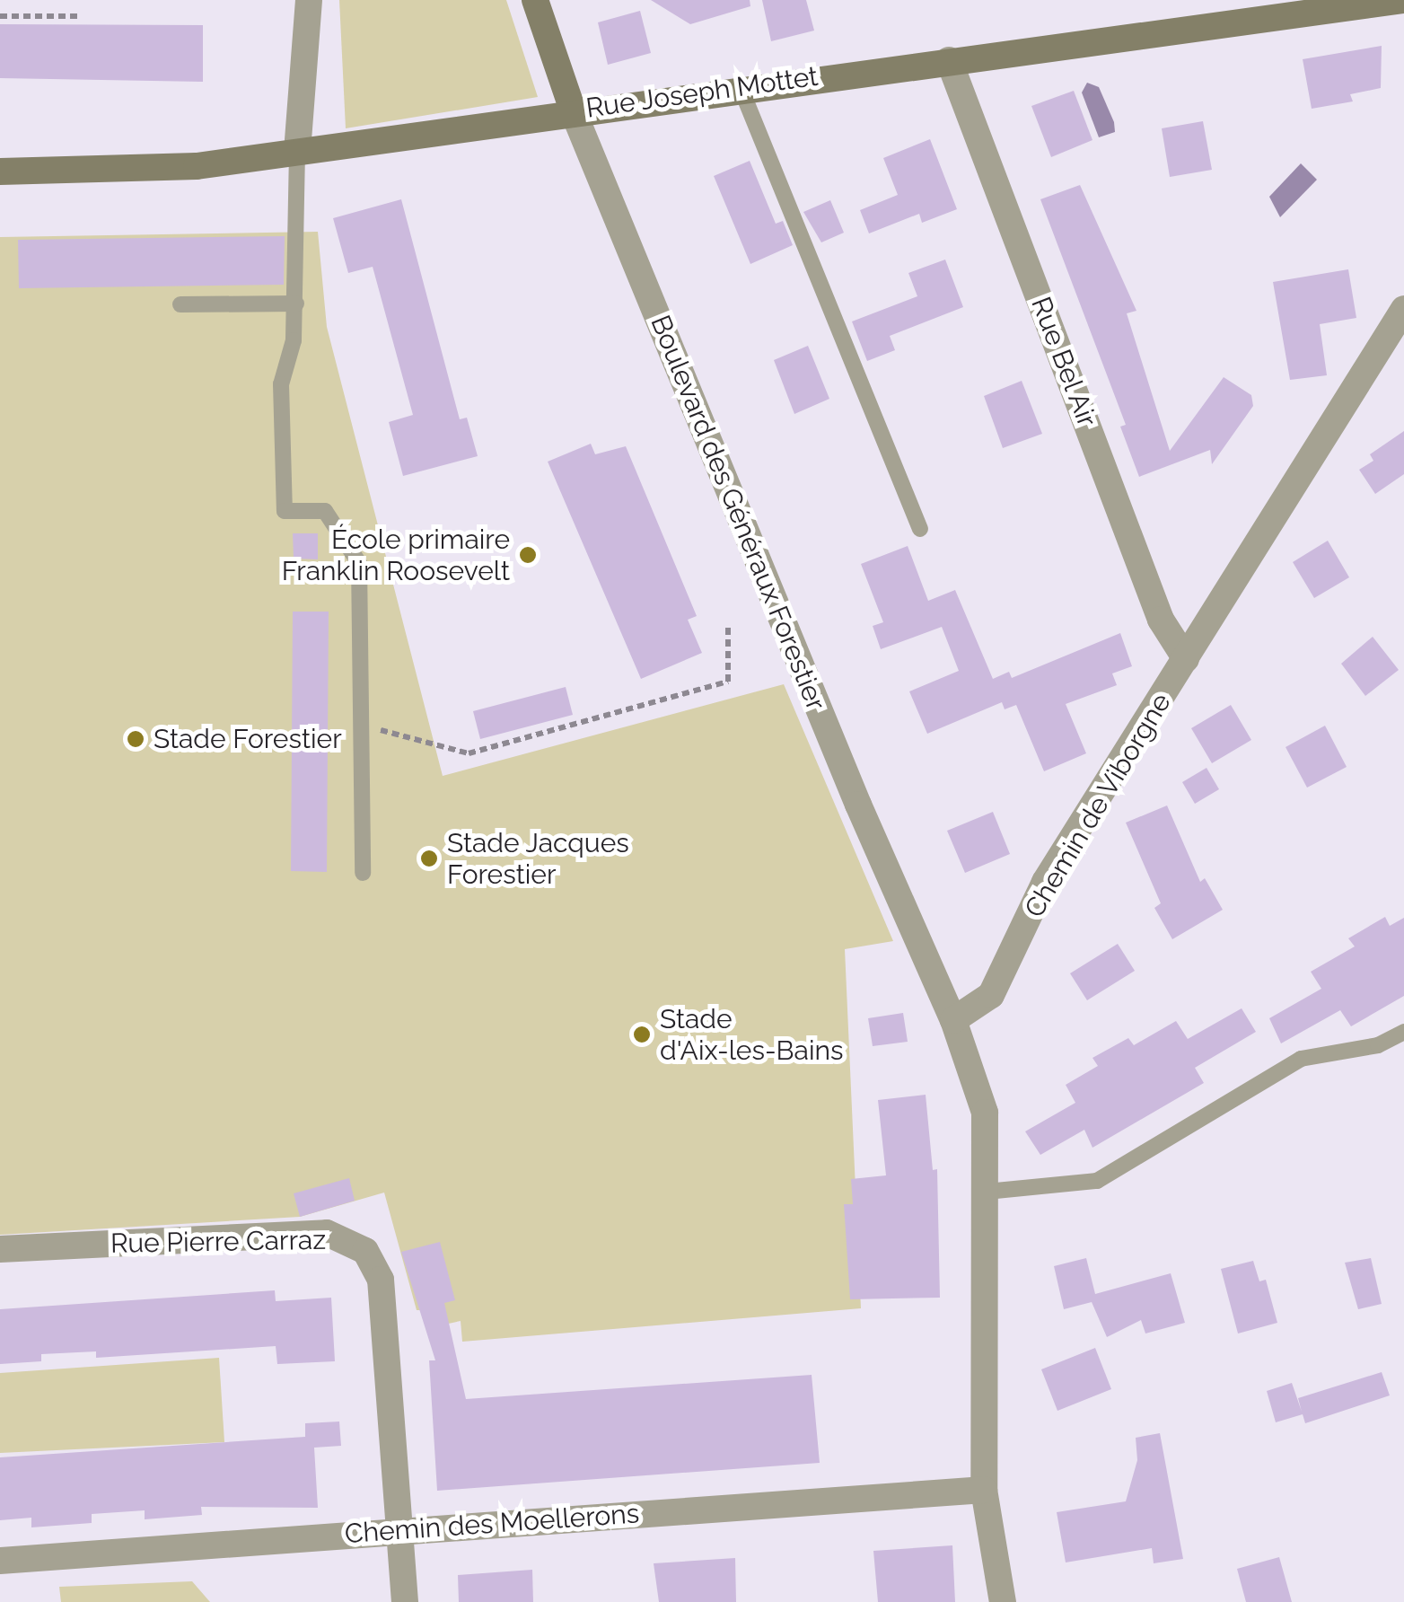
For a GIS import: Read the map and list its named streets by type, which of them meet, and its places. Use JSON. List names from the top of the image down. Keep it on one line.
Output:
{"streets":{"street":["Rue Joseph Mottet","Rue Bel Air","Boulevard des Généraux Forestier","Chemin de Viborgne","Rue Pierre Carraz","Chemin des Moellerons"]},"crossings":[["Rue Joseph Mottet","Rue Bel Air"],["Rue Joseph Mottet","Boulevard des Généraux Forestier"],["Rue Bel Air","Chemin de Viborgne"],["Boulevard des Généraux Forestier","Chemin de Viborgne"],["Rue Pierre Carraz","Chemin des Moellerons"]],"places":["École primaire Franklin Roosevelt","Stade Forestier","Stade Jacques Forestier","Stade d'Aix-les-Bains"]}
